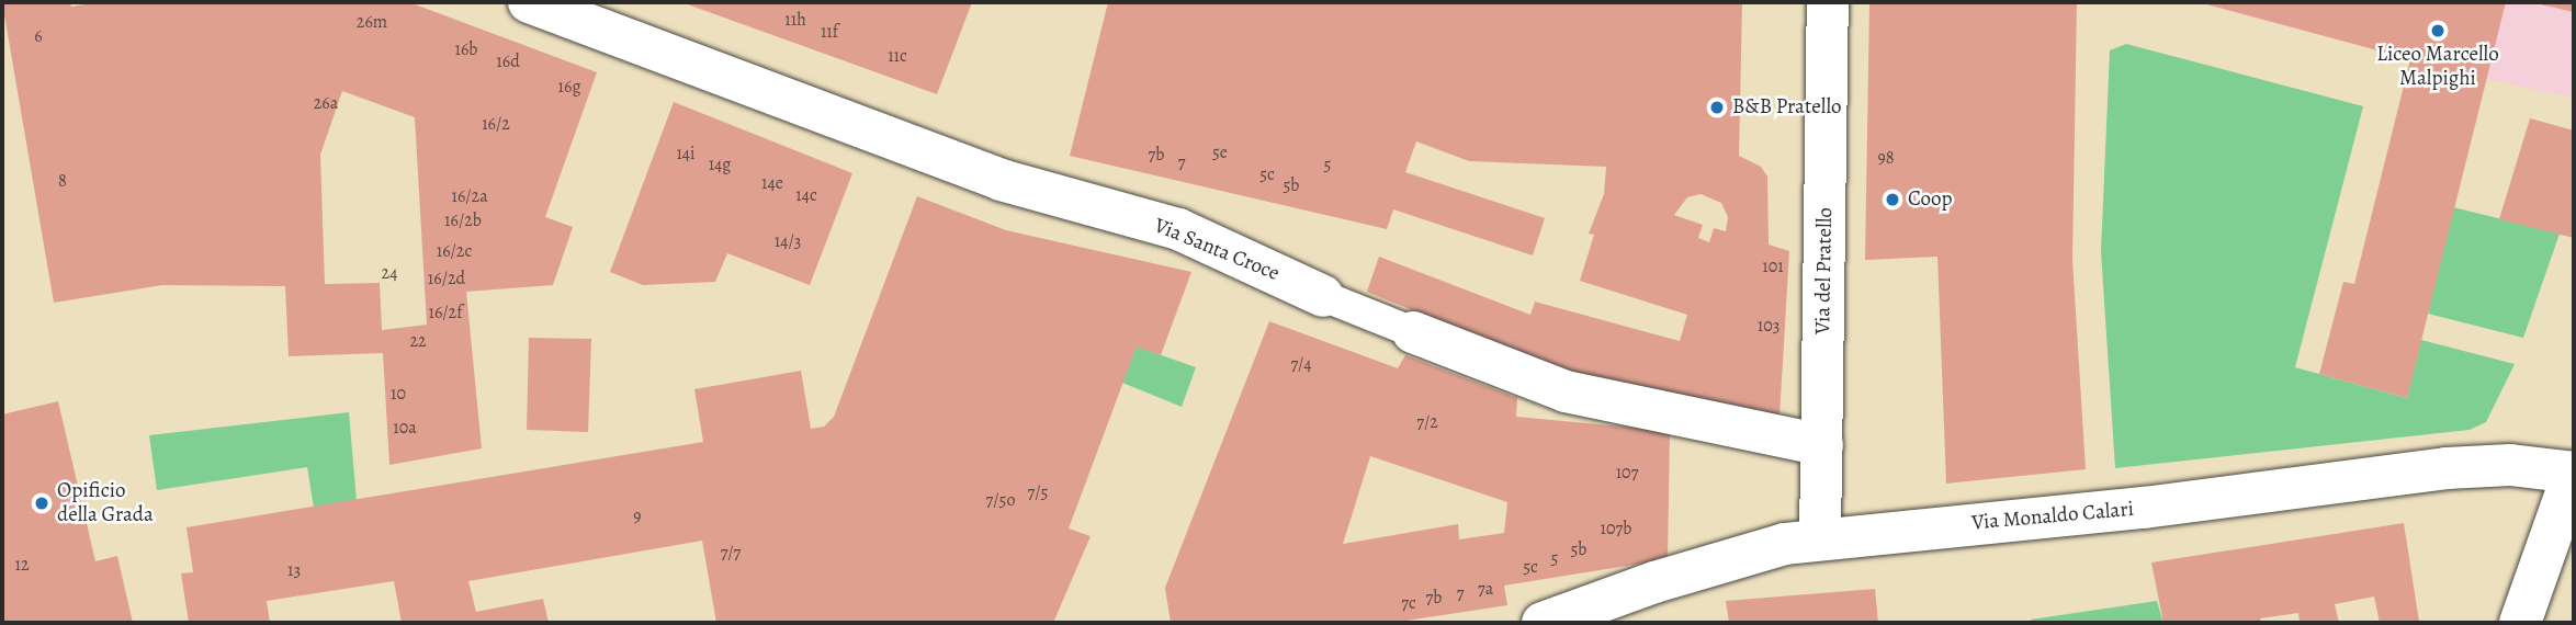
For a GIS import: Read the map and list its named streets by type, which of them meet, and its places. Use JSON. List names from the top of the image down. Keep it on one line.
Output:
{"streets":{"street":["Via Santa Croce","Via del Pratello","Via Monaldo Calari"]},"crossings":[["Via Santa Croce","Via del Pratello"],["Via del Pratello","Via Monaldo Calari"]],"places":["Liceo Marcello Malpighi","B&B Pratello","Coop","Opificio della Grada"],"house_numbers":["11h","26m","11f","6","16b","11c","16d","16g","26a","16/2","5e","14i","7b","98","7","14g","5","5c","8","14e","5b","14c","16/2a","16/2b","14/3","16/2c","101","24","16/2d","16/2f","103","22","7/4","10","7/2","10a","107","7/5","7/5o","9","107b","5b","7/7","5","12","5c","13","7a","7","7b","7c"]}
